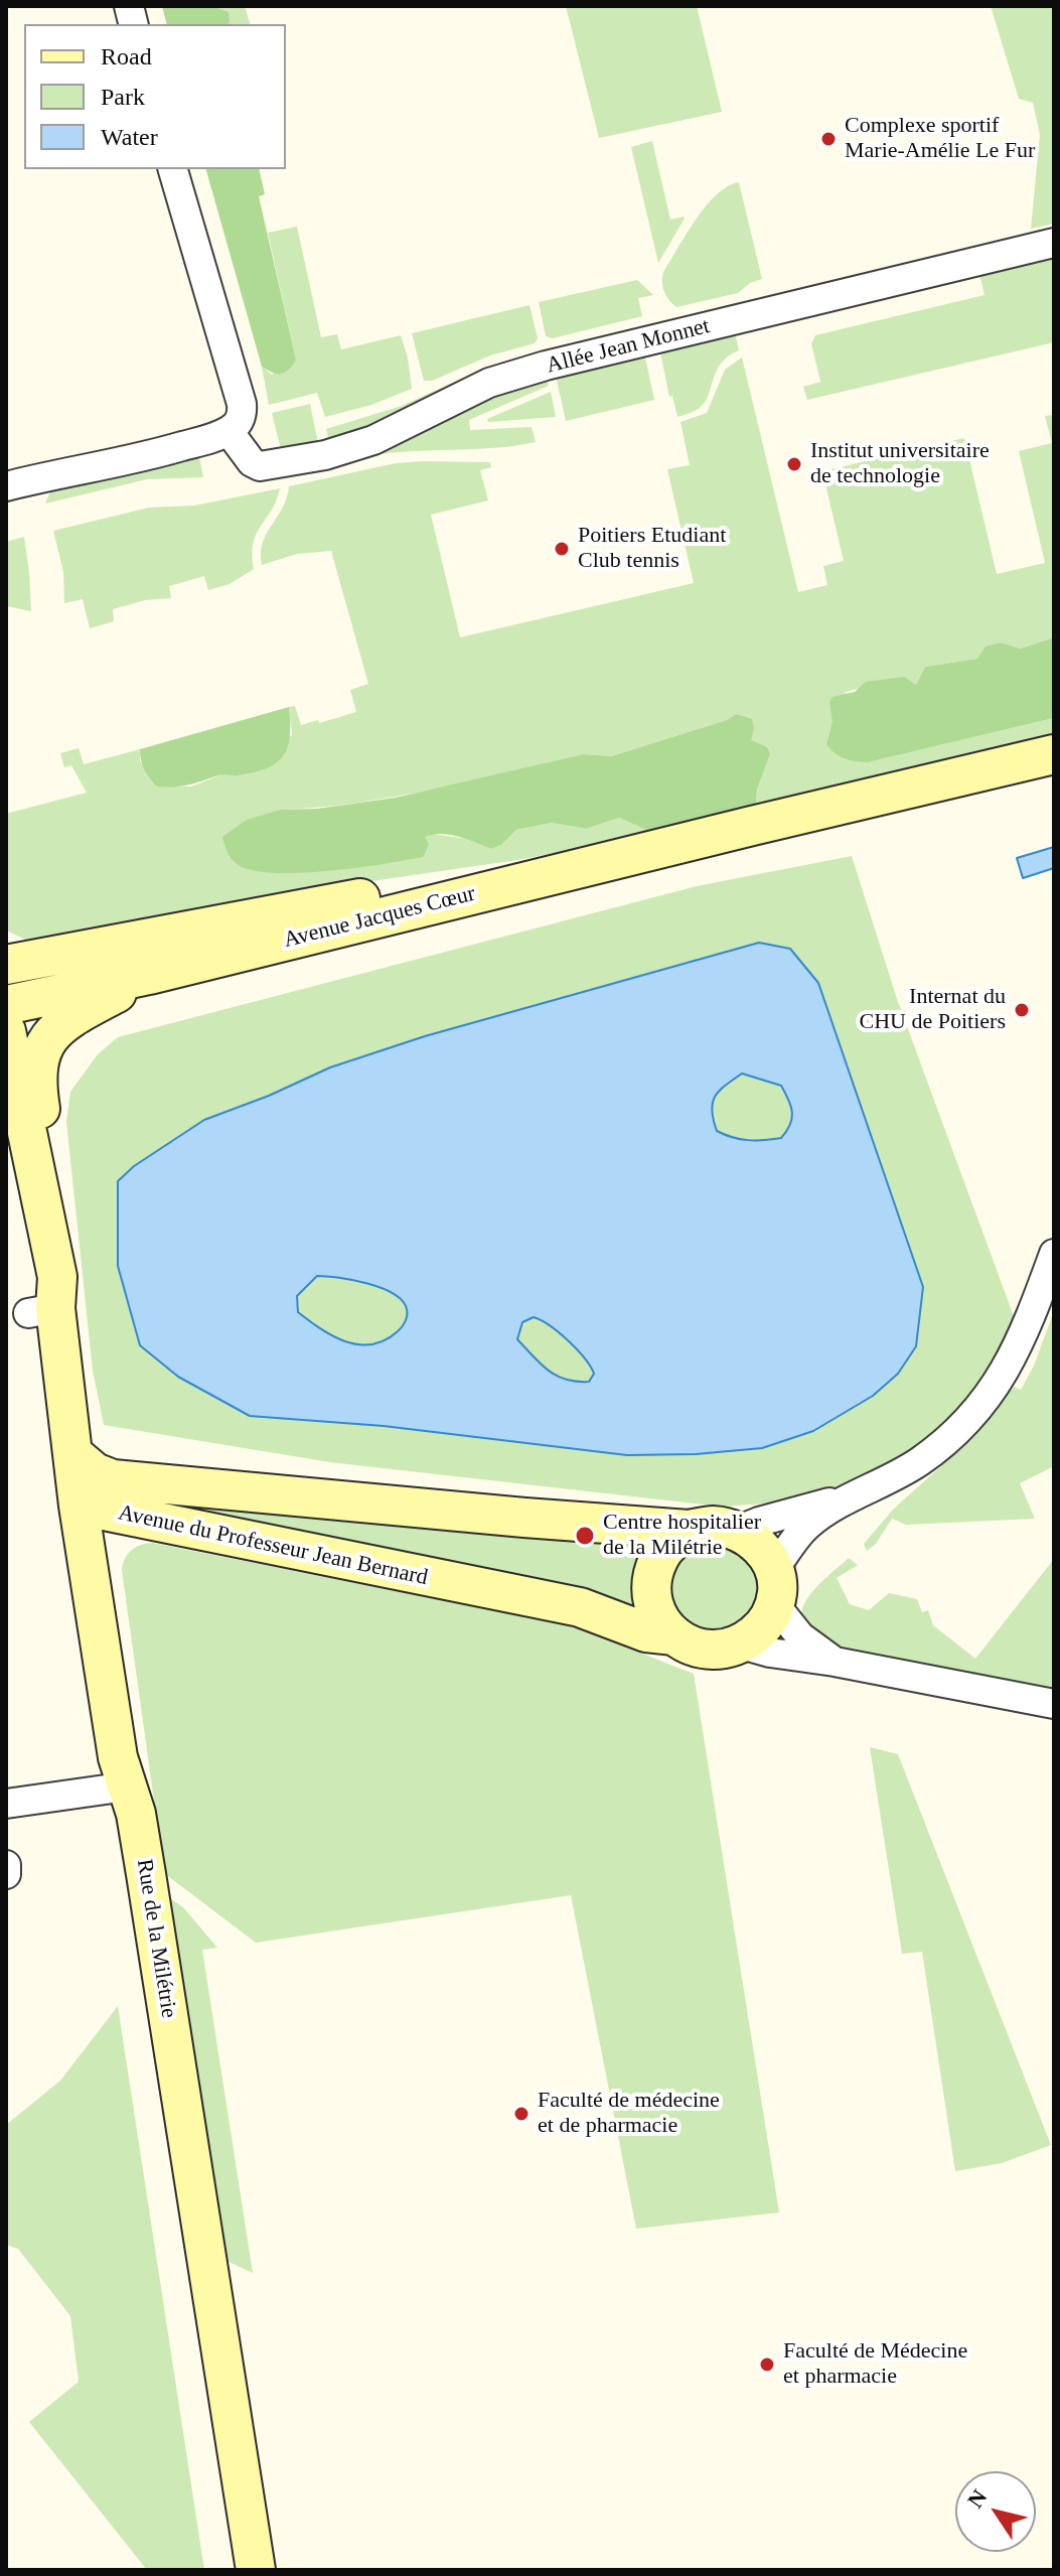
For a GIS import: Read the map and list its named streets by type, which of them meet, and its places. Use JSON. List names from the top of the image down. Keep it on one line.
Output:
{"streets":{"street":["Allée Jean Monnet","Avenue Jacques Cœur","Avenue du Professeur Jean Bernard","Rue de la Milétrie"]},"crossings":[["Avenue du Professeur Jean Bernard","Rue de la Milétrie"]],"places":["Complexe sportif Marie-Amélie Le Fur","Institut universitaire de technologie","Poitiers Etudiant Club tennis","Internat du CHU de Poitiers","Centre hospitalier de la Milétrie","Faculté de médecine et de pharmacie","Faculté de Médecine et pharmacie"],"legend":["Road","Park","Water"],"north":"top left"}
